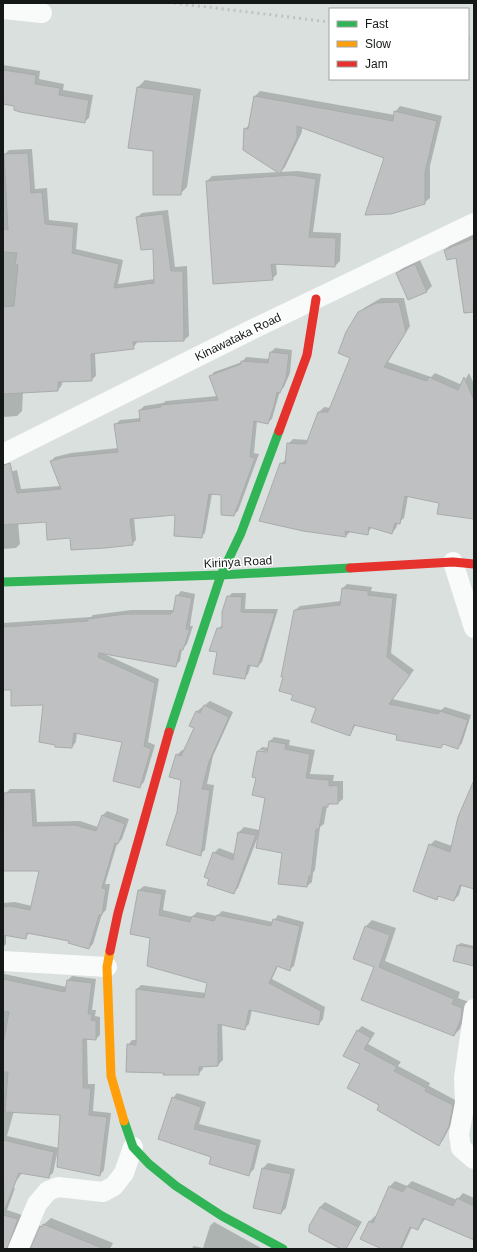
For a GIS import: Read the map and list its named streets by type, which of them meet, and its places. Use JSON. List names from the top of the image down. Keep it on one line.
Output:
{"streets":{"street":["Kinawataka Road","Kirinya Road"]},"legend":["Fast","Slow","Jam"]}
